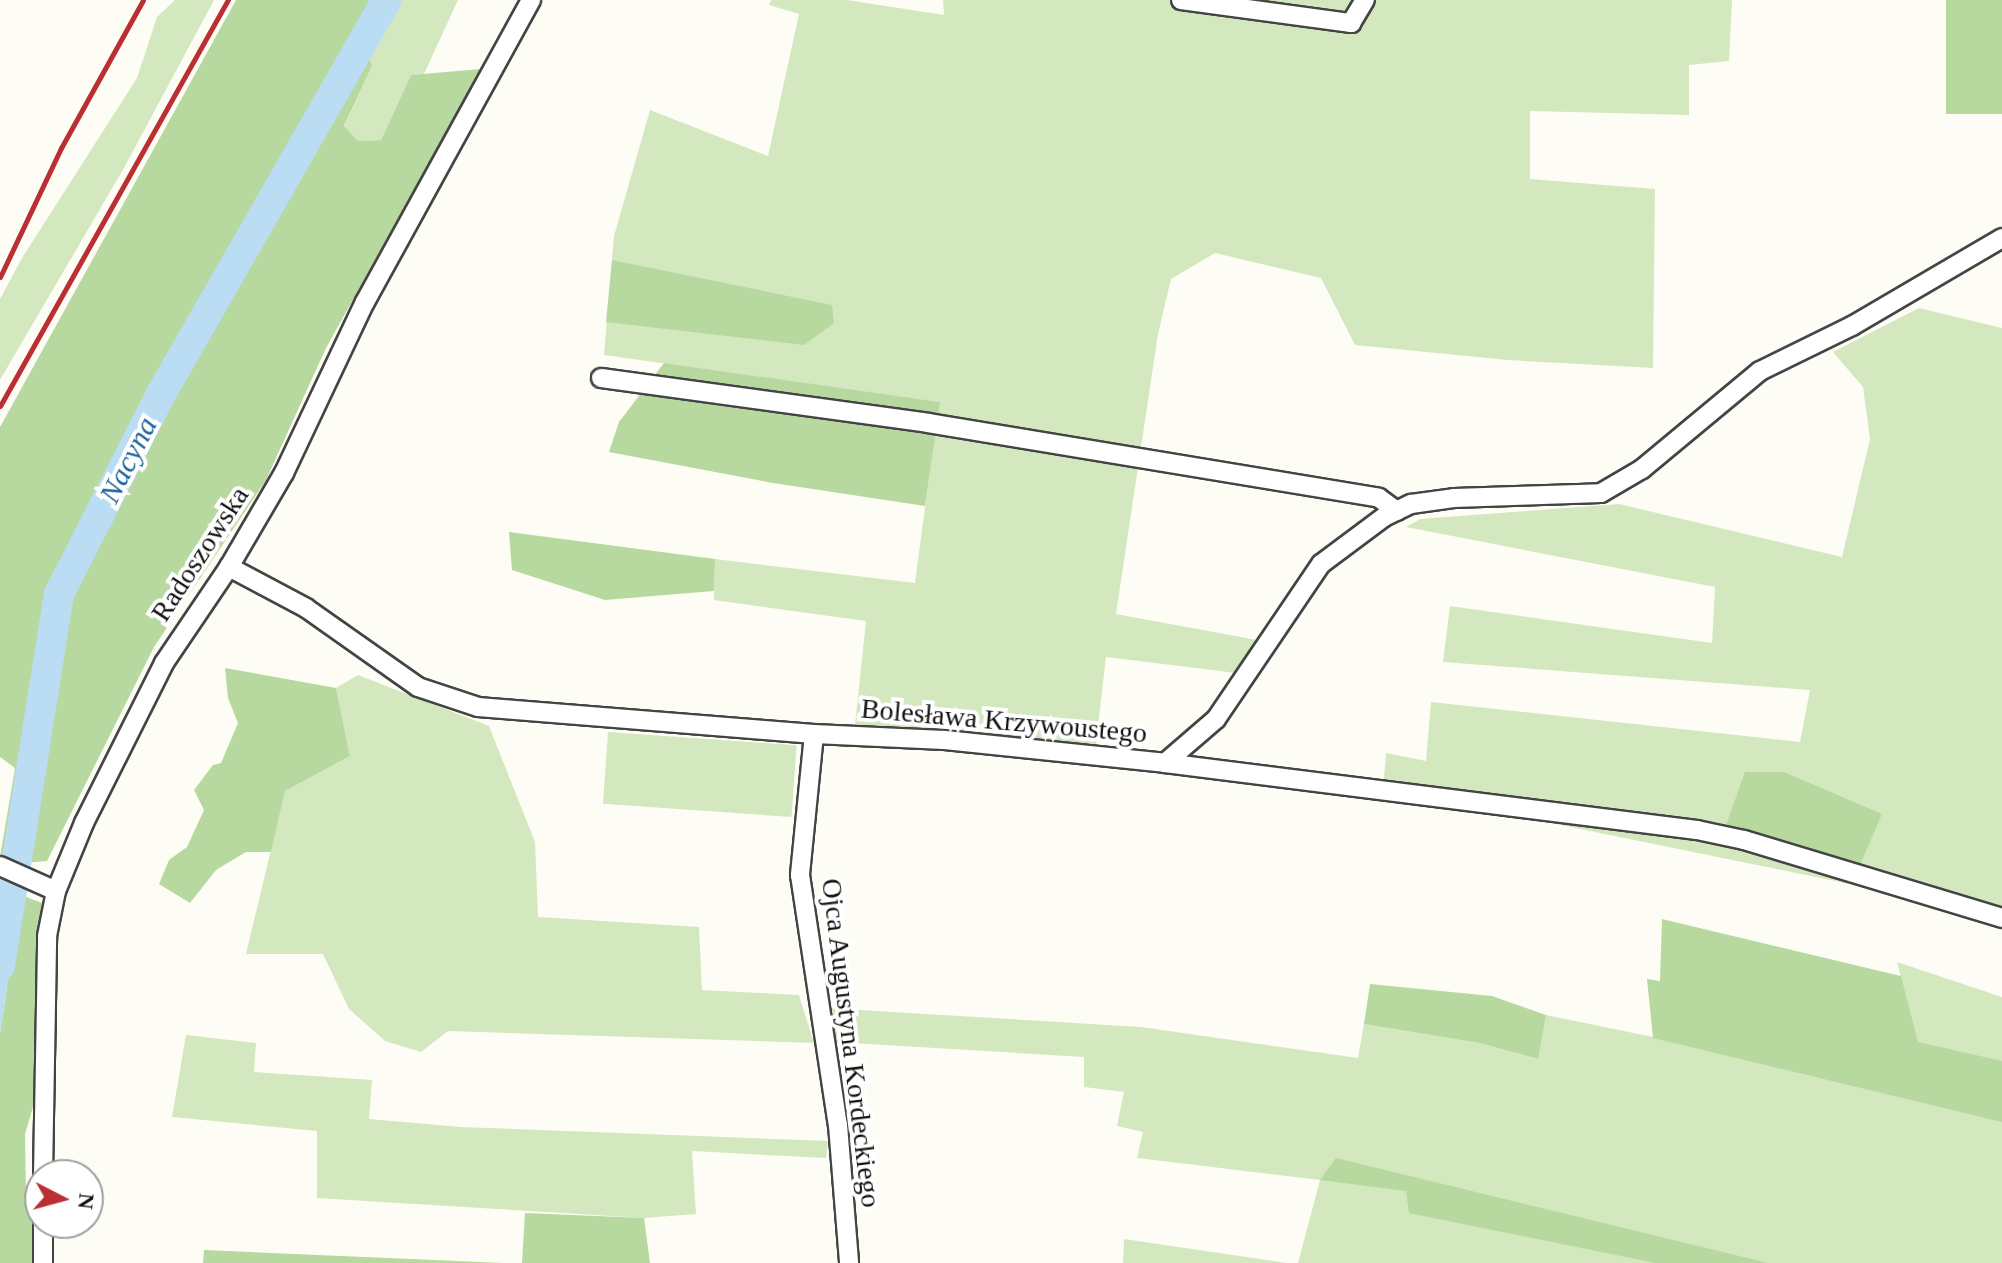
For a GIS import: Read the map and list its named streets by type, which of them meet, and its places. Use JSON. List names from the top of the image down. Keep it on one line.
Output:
{"streets":{"street":["Radoszowska","Bolesława Krzywoustego","Ojca Augustyna Kordeckiego"]},"crossings":[["Radoszowska","Bolesława Krzywoustego"],["Bolesława Krzywoustego","Ojca Augustyna Kordeckiego"]],"water":["Nacyna"],"north":"right"}
